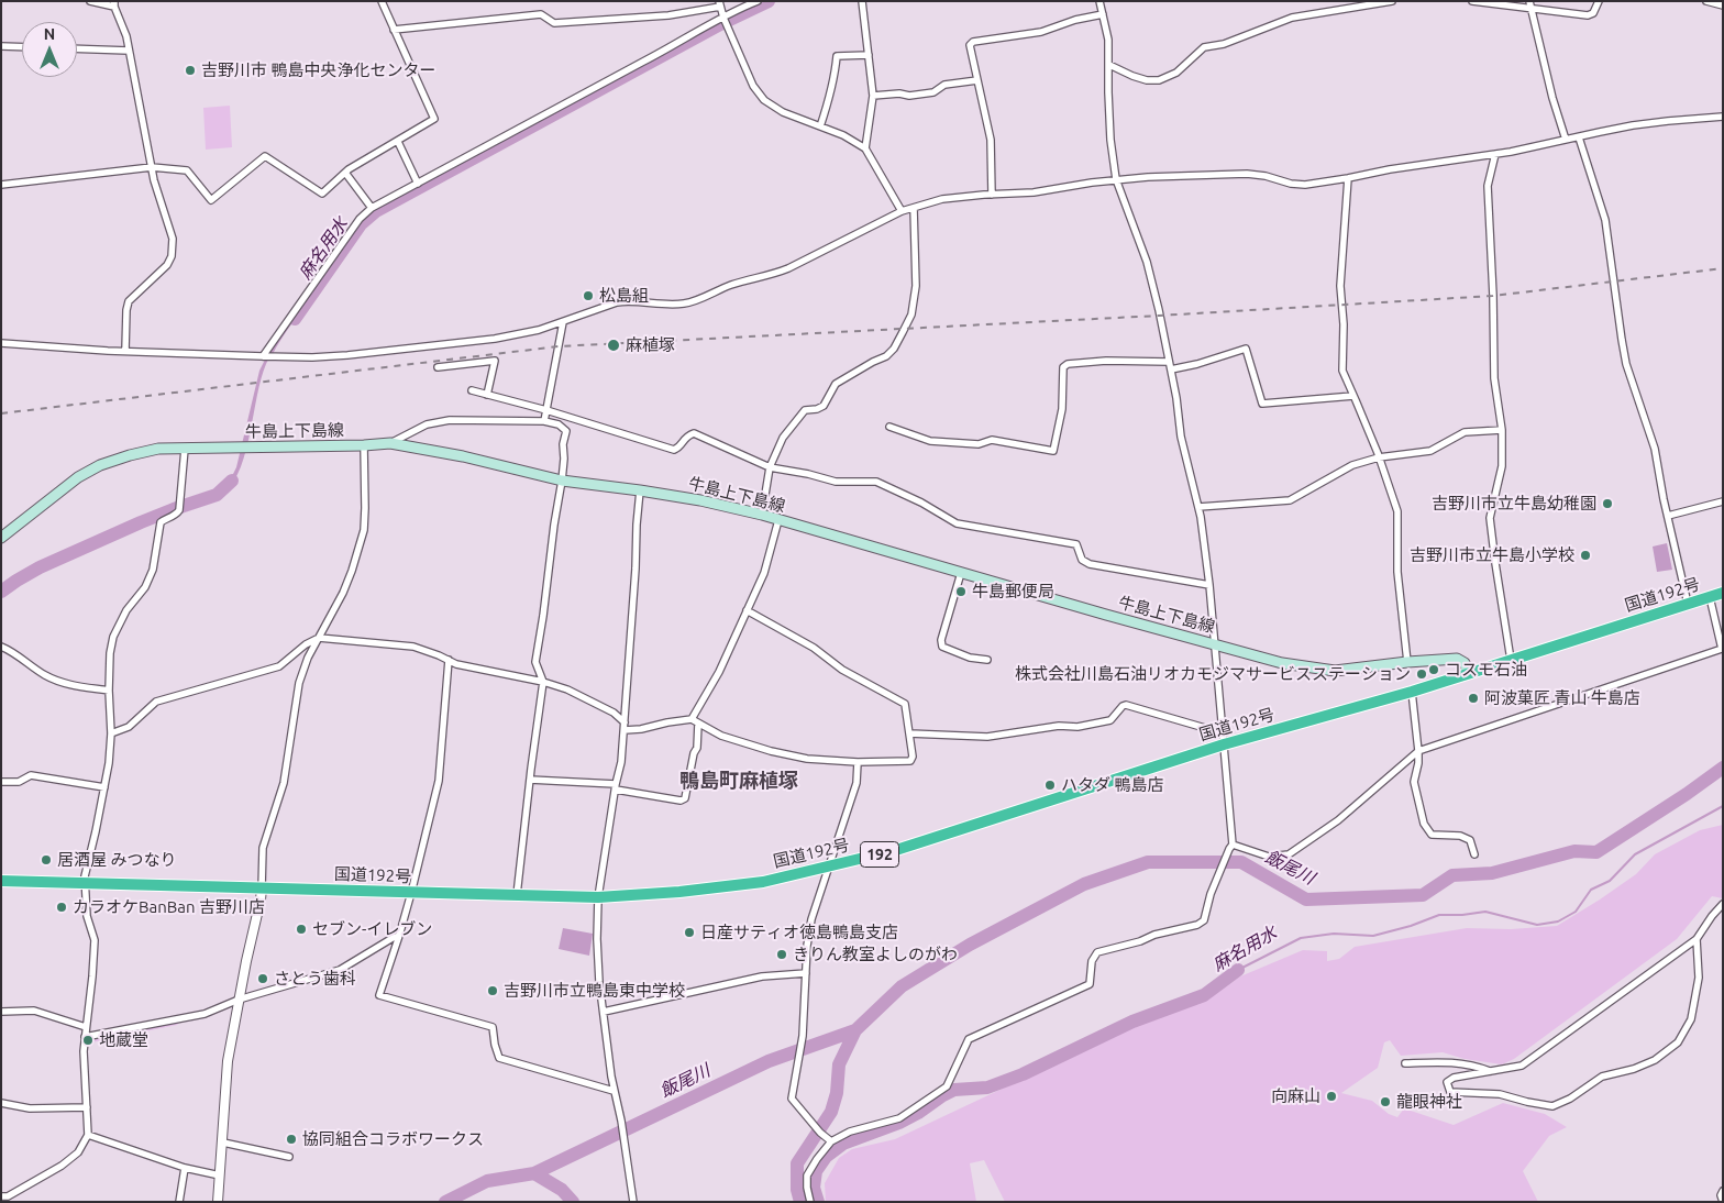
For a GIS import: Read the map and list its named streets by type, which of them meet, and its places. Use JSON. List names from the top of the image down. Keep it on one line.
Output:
{"streets":{"highway":["国道192号","192"],"main road":["牛島上下島線"]},"crossings":[["牛島上下島線","国道192号"]],"districts":["鴨島町麻植塚"],"water":["麻名用水","飯尾川"],"places":["吉野川市 鴨島中央浄化センター","松島組","麻植塚","吉野川市立牛島幼稚園","吉野川市立牛島小学校","牛島郵便局","コスモ石油","株式会社川島石油リオカモジマサービスステーション","阿波菓匠 青山 牛島店","ハタダ 鴨島店","居酒屋 みつなり","カラオケBanBan 吉野川店","セブン-イレブン","日産サティオ徳島鴨島支店","きりん教室よしのがわ","さとう歯科","吉野川市立鴨島東中学校","地蔵堂","向麻山","龍眼神社","協同組合コラボワークス"],"north":"top"}
